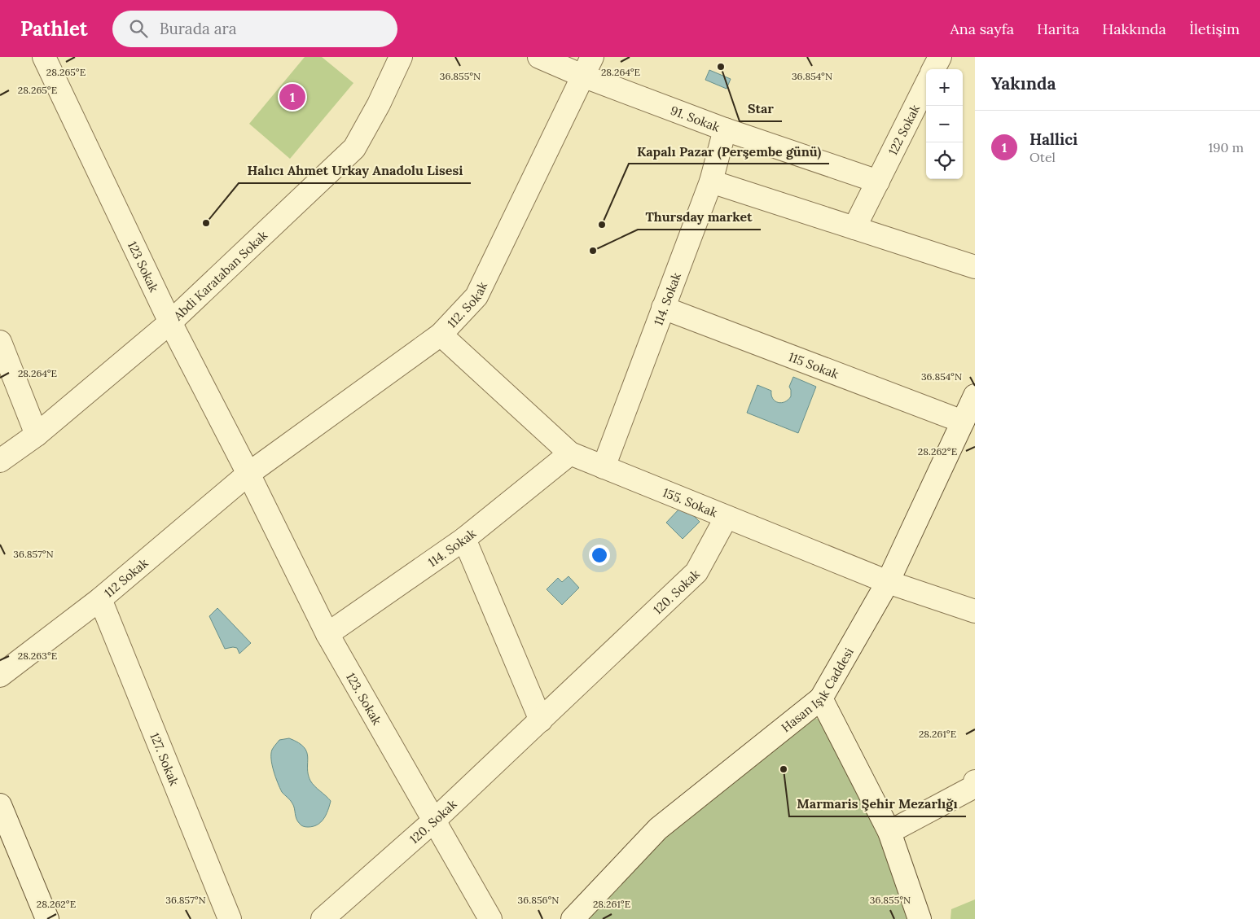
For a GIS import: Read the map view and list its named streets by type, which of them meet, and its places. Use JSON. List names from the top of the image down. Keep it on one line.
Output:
{"streets":{"street":["91. Sokak","122 Sokak","123 Sokak","Abdi Karataban Sokak","114. Sokak","112. Sokak","115 Sokak","155. Sokak","112 Sokak","120. Sokak","Hasan Işık Caddesi","123. Sokak","127. Sokak"]},"crossings":[["91. Sokak","122 Sokak"],["91. Sokak","114. Sokak"],["91. Sokak","112. Sokak"],["123 Sokak","Abdi Karataban Sokak"],["123 Sokak","112. Sokak"],["123 Sokak","112 Sokak"],["123 Sokak","123. Sokak"],["114. Sokak","115 Sokak"],["114. Sokak","155. Sokak"],["114. Sokak","123. Sokak"],["112. Sokak","155. Sokak"],["112. Sokak","112 Sokak"],["112. Sokak","123. Sokak"],["115 Sokak","Hasan Işık Caddesi"],["155. Sokak","120. Sokak"],["155. Sokak","Hasan Işık Caddesi"],["112 Sokak","123. Sokak"],["112 Sokak","127. Sokak"],["120. Sokak","123. Sokak"]],"places":["Star","Halıcı Ahmet Urkay Anadolu Lisesi","Kapalı Pazar (Perşembe günü)","Thursday market","Marmaris Şehir Mezarlığı"],"page":{"header":"Pathlet","search":"Burada ara","nav":["Ana sayfa","Harita","Hakkında","İletişim"],"heading":"Yakında","map_buttons":["+","−"],"pins":"1","list":[{"mark":"1","name":"Hallici","note":"Otel","value":"190 m"}]},"coordinates":["28.264°E","28.265°E","36.855°N","36.854°N","28.262°E","36.857°N","28.263°E","28.261°E","36.856°N"]}
